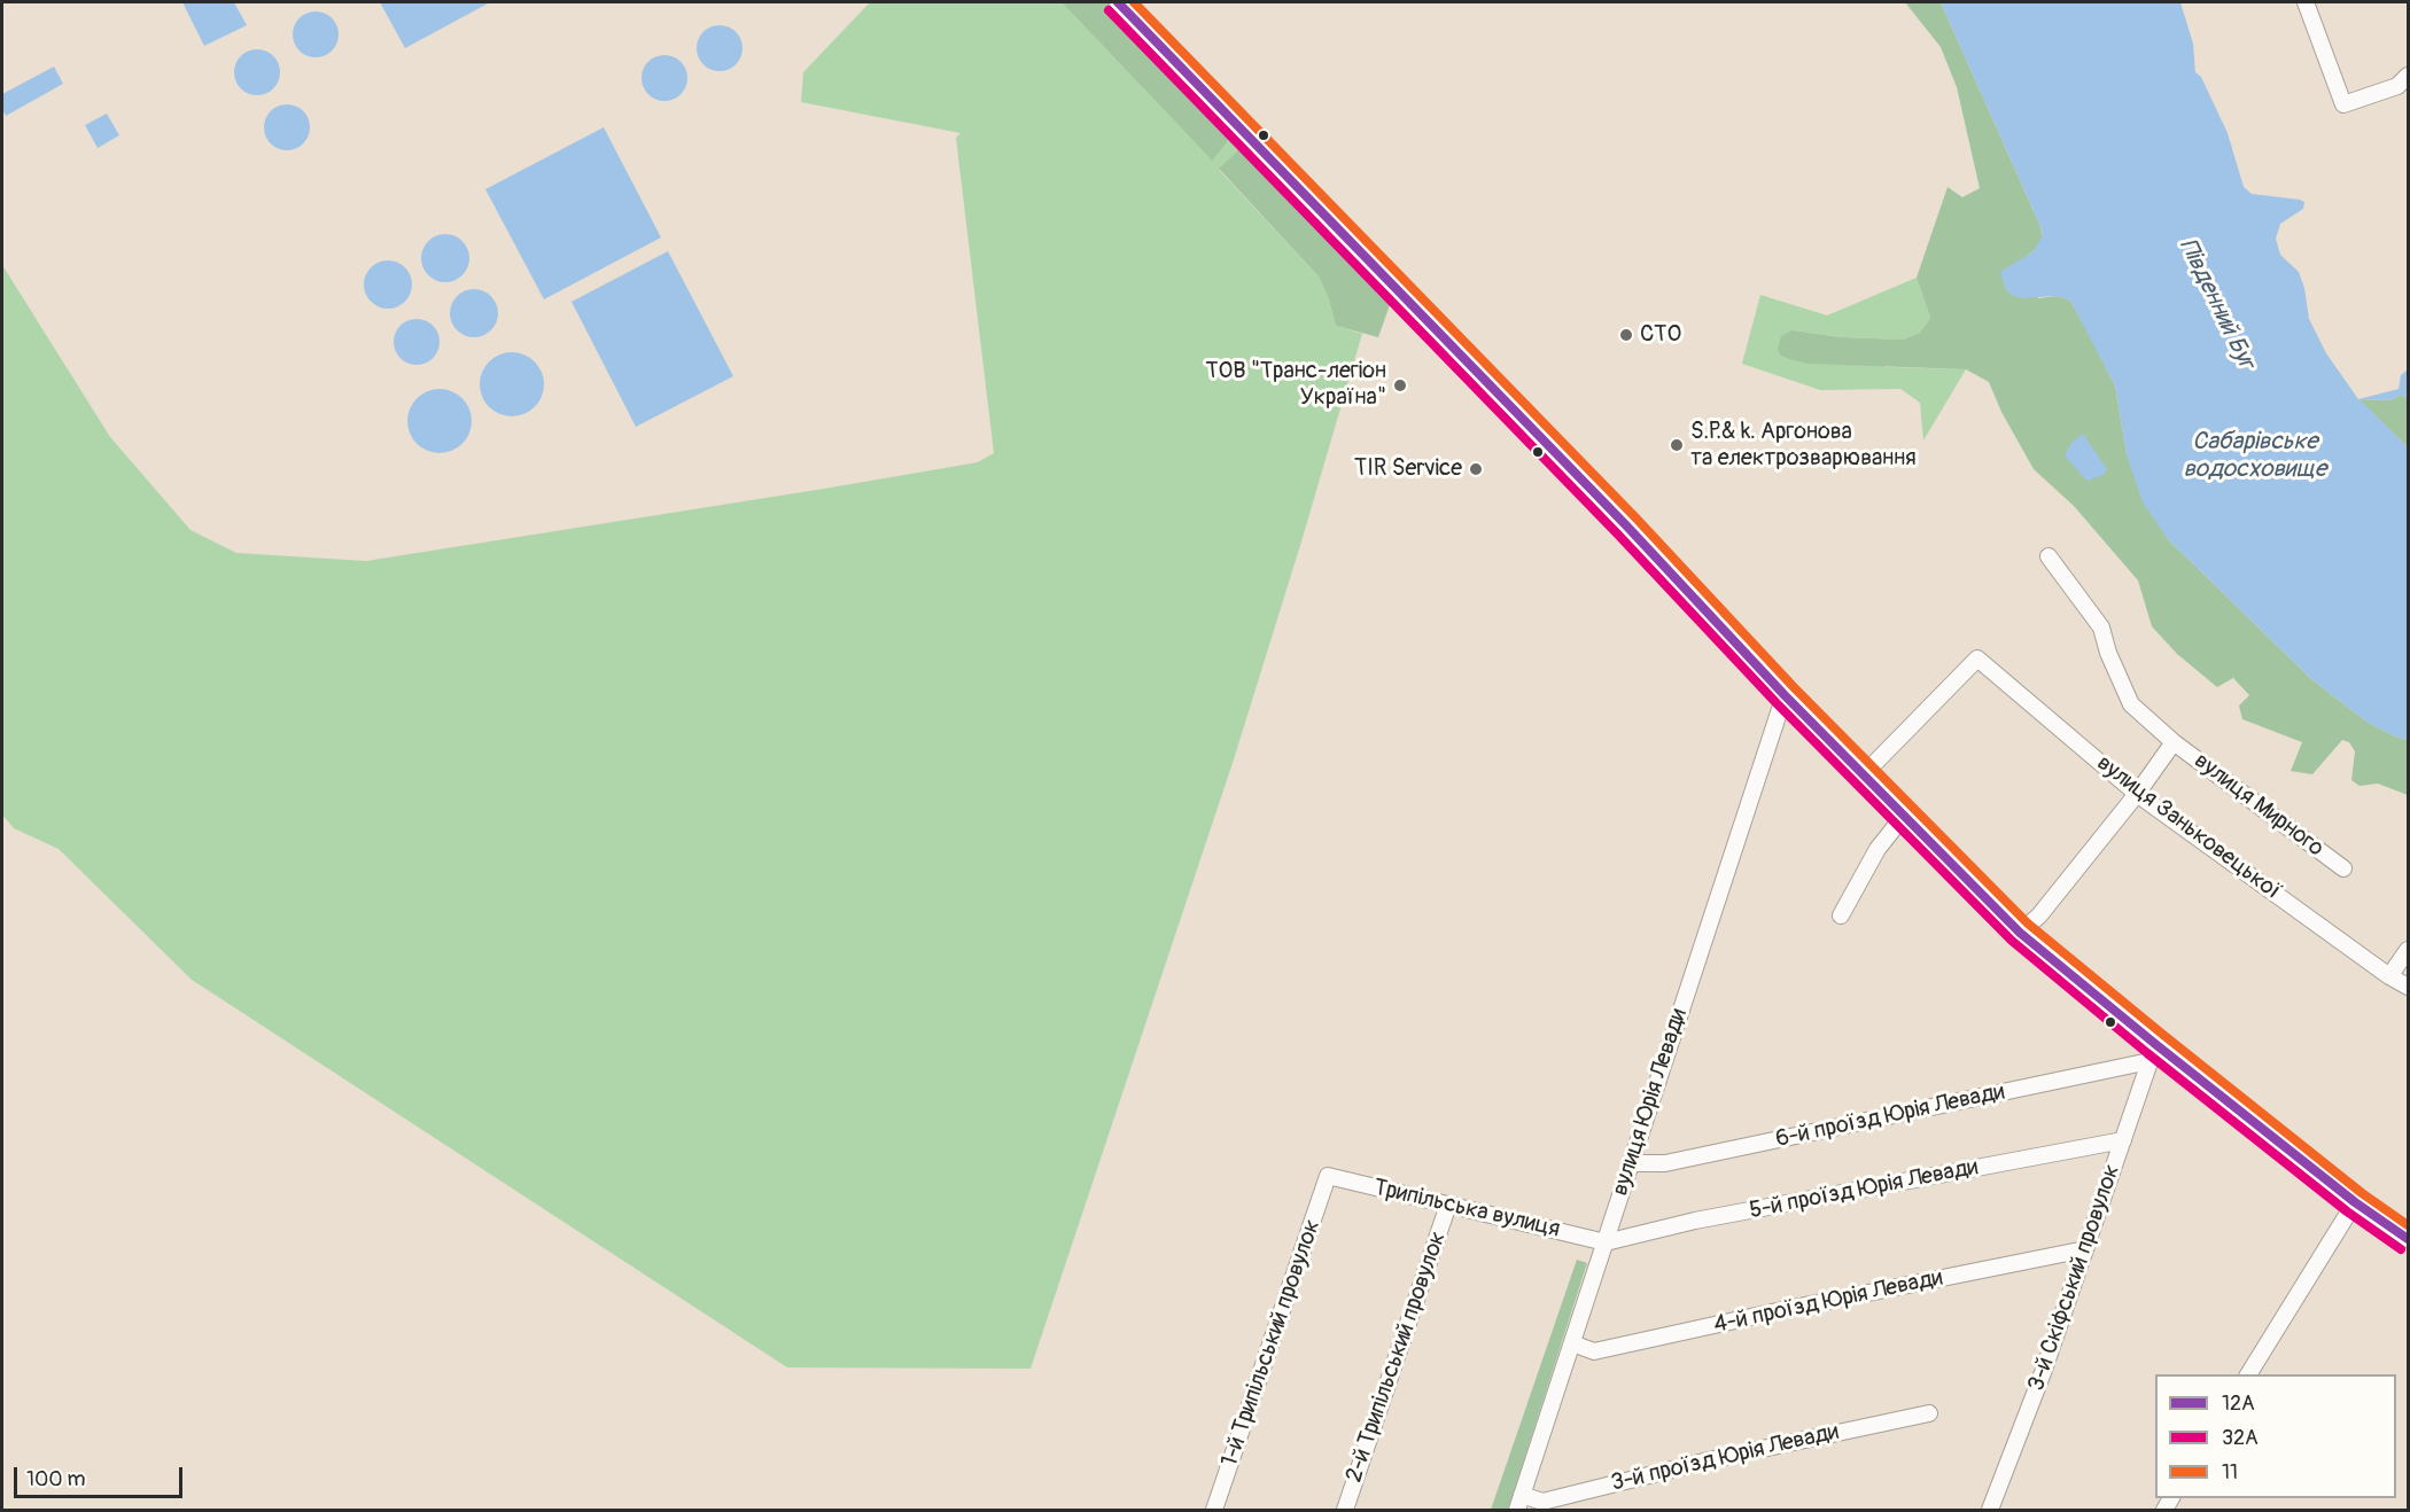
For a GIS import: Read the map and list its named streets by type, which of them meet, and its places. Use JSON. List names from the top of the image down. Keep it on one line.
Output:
{"streets":{"street":["вулиця Мирного","вулиця Заньковецької","вулиця Юрія Левади","6-й проїзд Юрія Левади","5-й проїзд Юрія Левади","Трипільська вулиця","3-й Скіфський провулок","4-й проїзд Юрія Левади","1-й Трипільський провулок","2-й Трипільський провулок","3-й проїзд Юрія Левади"]},"crossings":[["вулиця Мирного","вулиця Заньковецької"],["вулиця Юрія Левади","6-й проїзд Юрія Левади"],["вулиця Юрія Левади","5-й проїзд Юрія Левади"],["вулиця Юрія Левади","Трипільська вулиця"],["вулиця Юрія Левади","4-й проїзд Юрія Левади"],["вулиця Юрія Левади","3-й проїзд Юрія Левади"],["6-й проїзд Юрія Левади","3-й Скіфський провулок"],["5-й проїзд Юрія Левади","Трипільська вулиця"],["5-й проїзд Юрія Левади","3-й Скіфський провулок"],["Трипільська вулиця","1-й Трипільський провулок"],["Трипільська вулиця","2-й Трипільський провулок"],["3-й Скіфський провулок","4-й проїзд Юрія Левади"]],"water":["Південний Буг","Сабарівське водосховище"],"places":["СТО","ТОВ \"Транс-легіон Україна\"","S.P.& k. Аргонова та електрозварювання","TIR Service"],"lines":["transit line 12А","transit line 11","transit line 32А"],"legend":["12А","32А","11"],"scale_bar":"100 m"}
